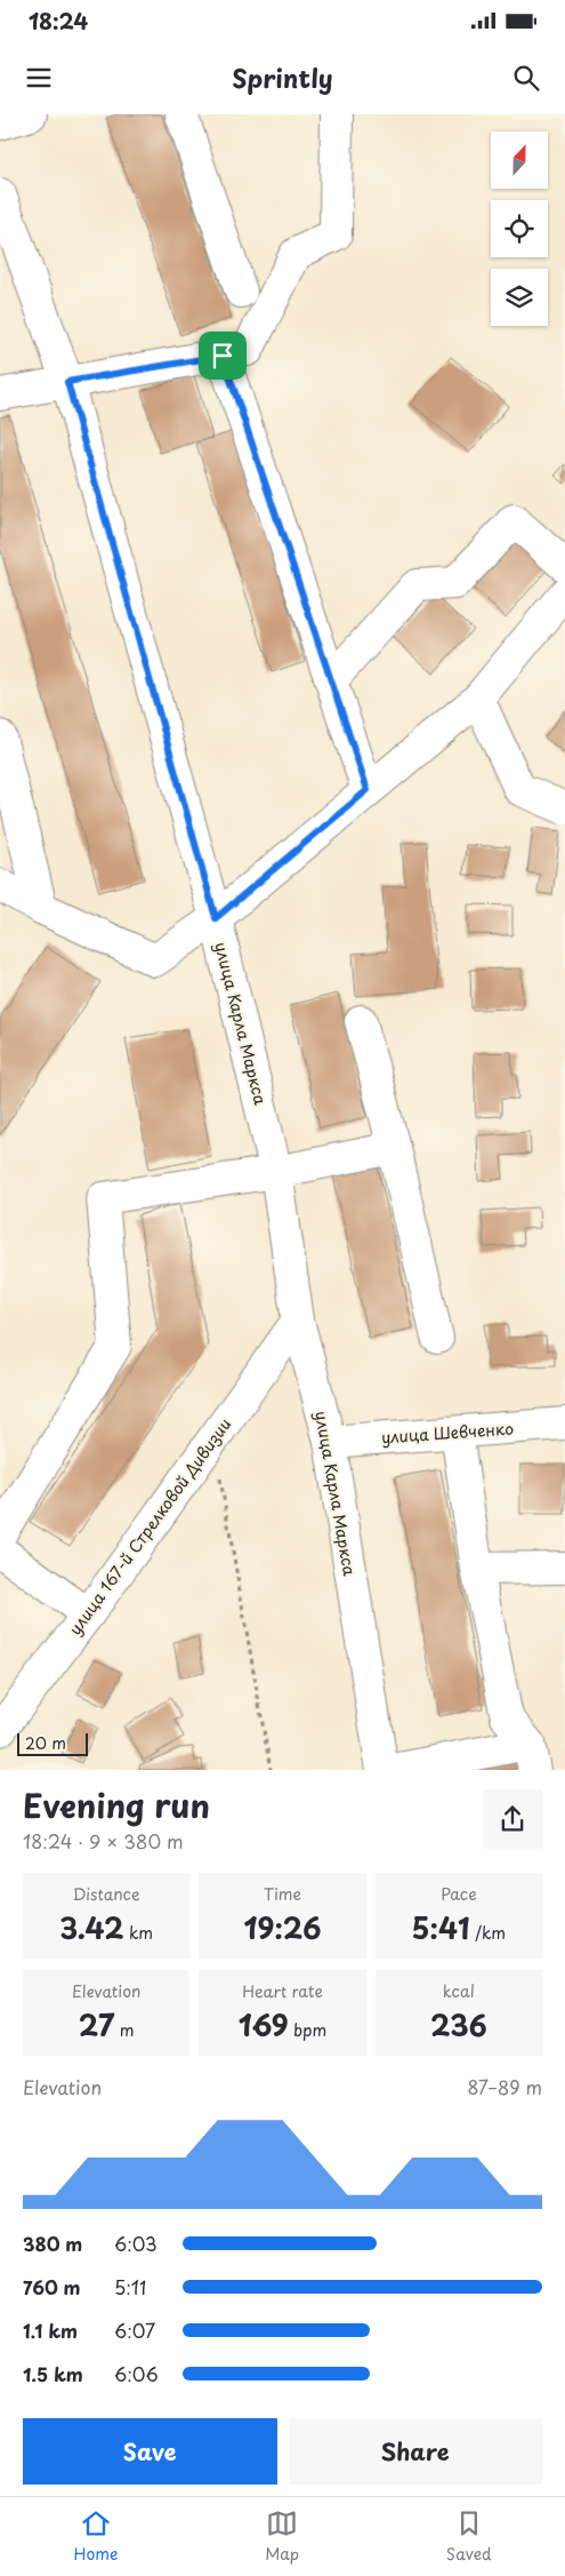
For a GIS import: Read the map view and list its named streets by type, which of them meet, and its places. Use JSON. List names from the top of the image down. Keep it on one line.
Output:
{"streets":{"street":["улица Карла Маркса","улица Шевченко","улица 167-й Стрелковой Дивизии"]},"crossings":[["улица Карла Маркса","улица Шевченко"],["улица Карла Маркса","улица 167-й Стрелковой Дивизии"]],"scale_bar":"20 m","north":"top","page":{"status":"18:24","header":"Sprintly","scale":"20 m","heading":["Evening run","18:24 · 9 × 380 m"],"stats":[["Distance","3.42 km"],["Time","19:26"],["Pace","5:41 /km"],["Elevation","27 m"],["Heart rate","169 bpm"],["kcal","236"]],"chart":["Elevation","87–89 m"],"list":[{"name":"380 m","note":"6:03"},{"name":"760 m","note":"5:11"},{"name":"1.1 km","note":"6:07"},{"name":"1.5 km","note":"6:06"}],"buttons":["Save","Share"],"tabs":["Home","Map","Saved"]}}
